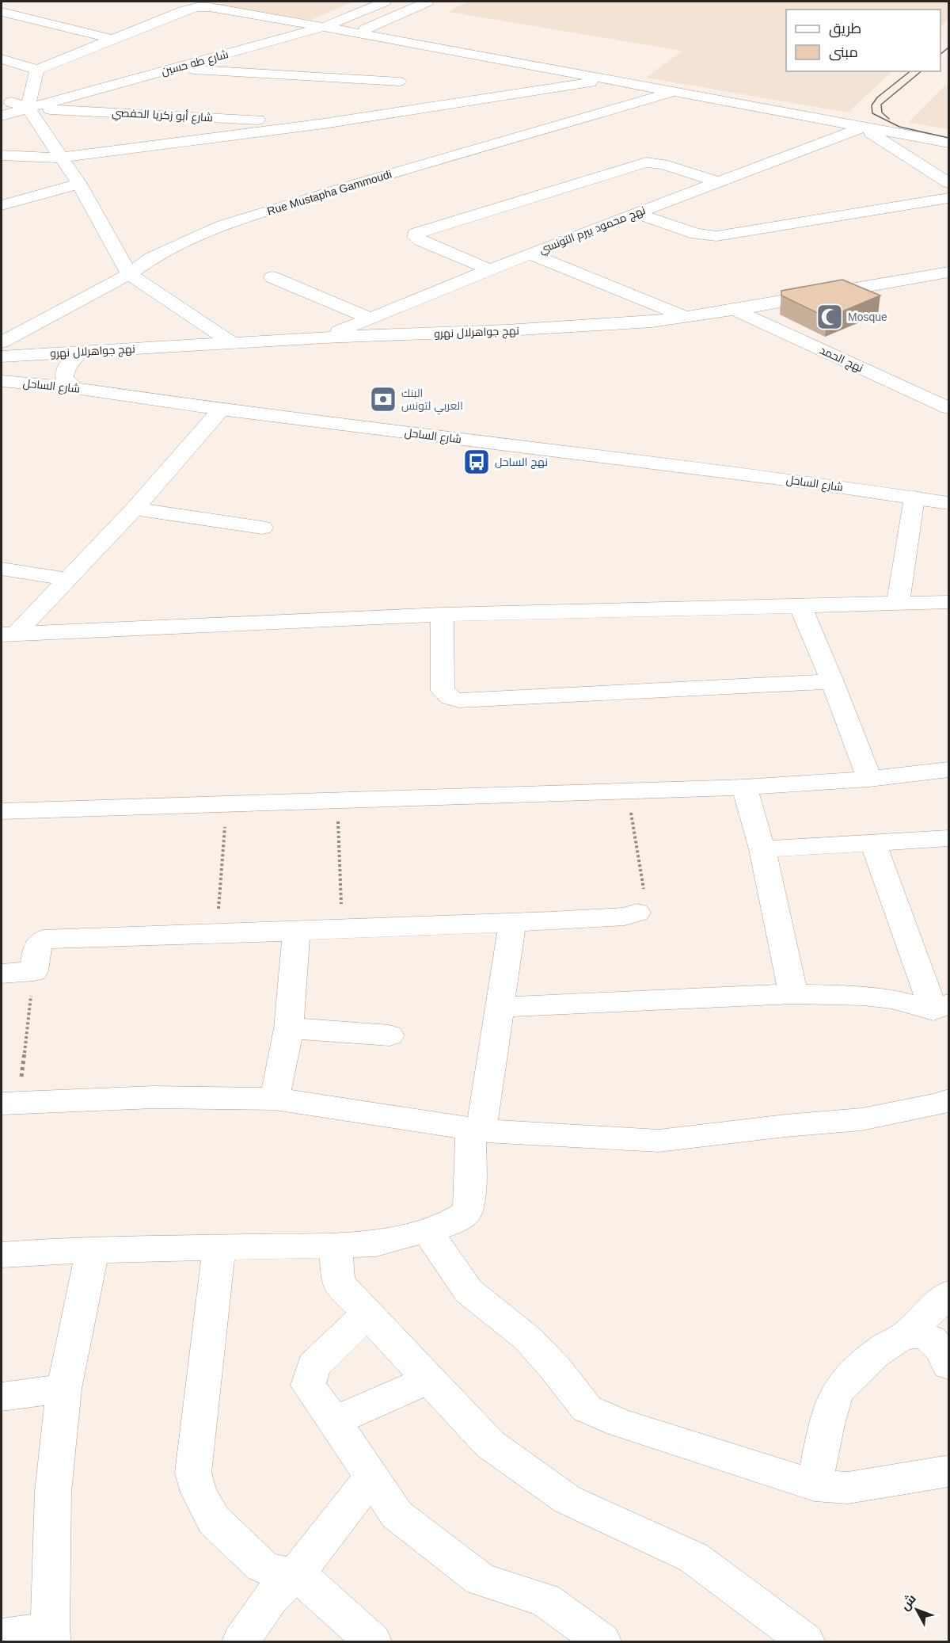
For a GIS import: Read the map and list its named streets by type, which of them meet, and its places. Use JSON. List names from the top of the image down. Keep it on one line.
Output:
{"streets":{"street":["شارع طه حسين","شارع أبو زكريا الحفصي","Rue Mustapha Gammoudi","نهج محمود بيرم التونسي","نهج جواهرلال نهرو","نهج الحمد","شارع الساحل"]},"crossings":[["شارع طه حسين","شارع أبو زكريا الحفصي"],["نهج محمود بيرم التونسي","نهج جواهرلال نهرو"],["نهج جواهرلال نهرو","نهج الحمد"]],"places":{"mosque":["Mosque"],"bank":["البنك العربي لتونس"],"bus stop":["نهج الساحل"]},"legend":["طريق","مبنى"],"north":"top left"}
